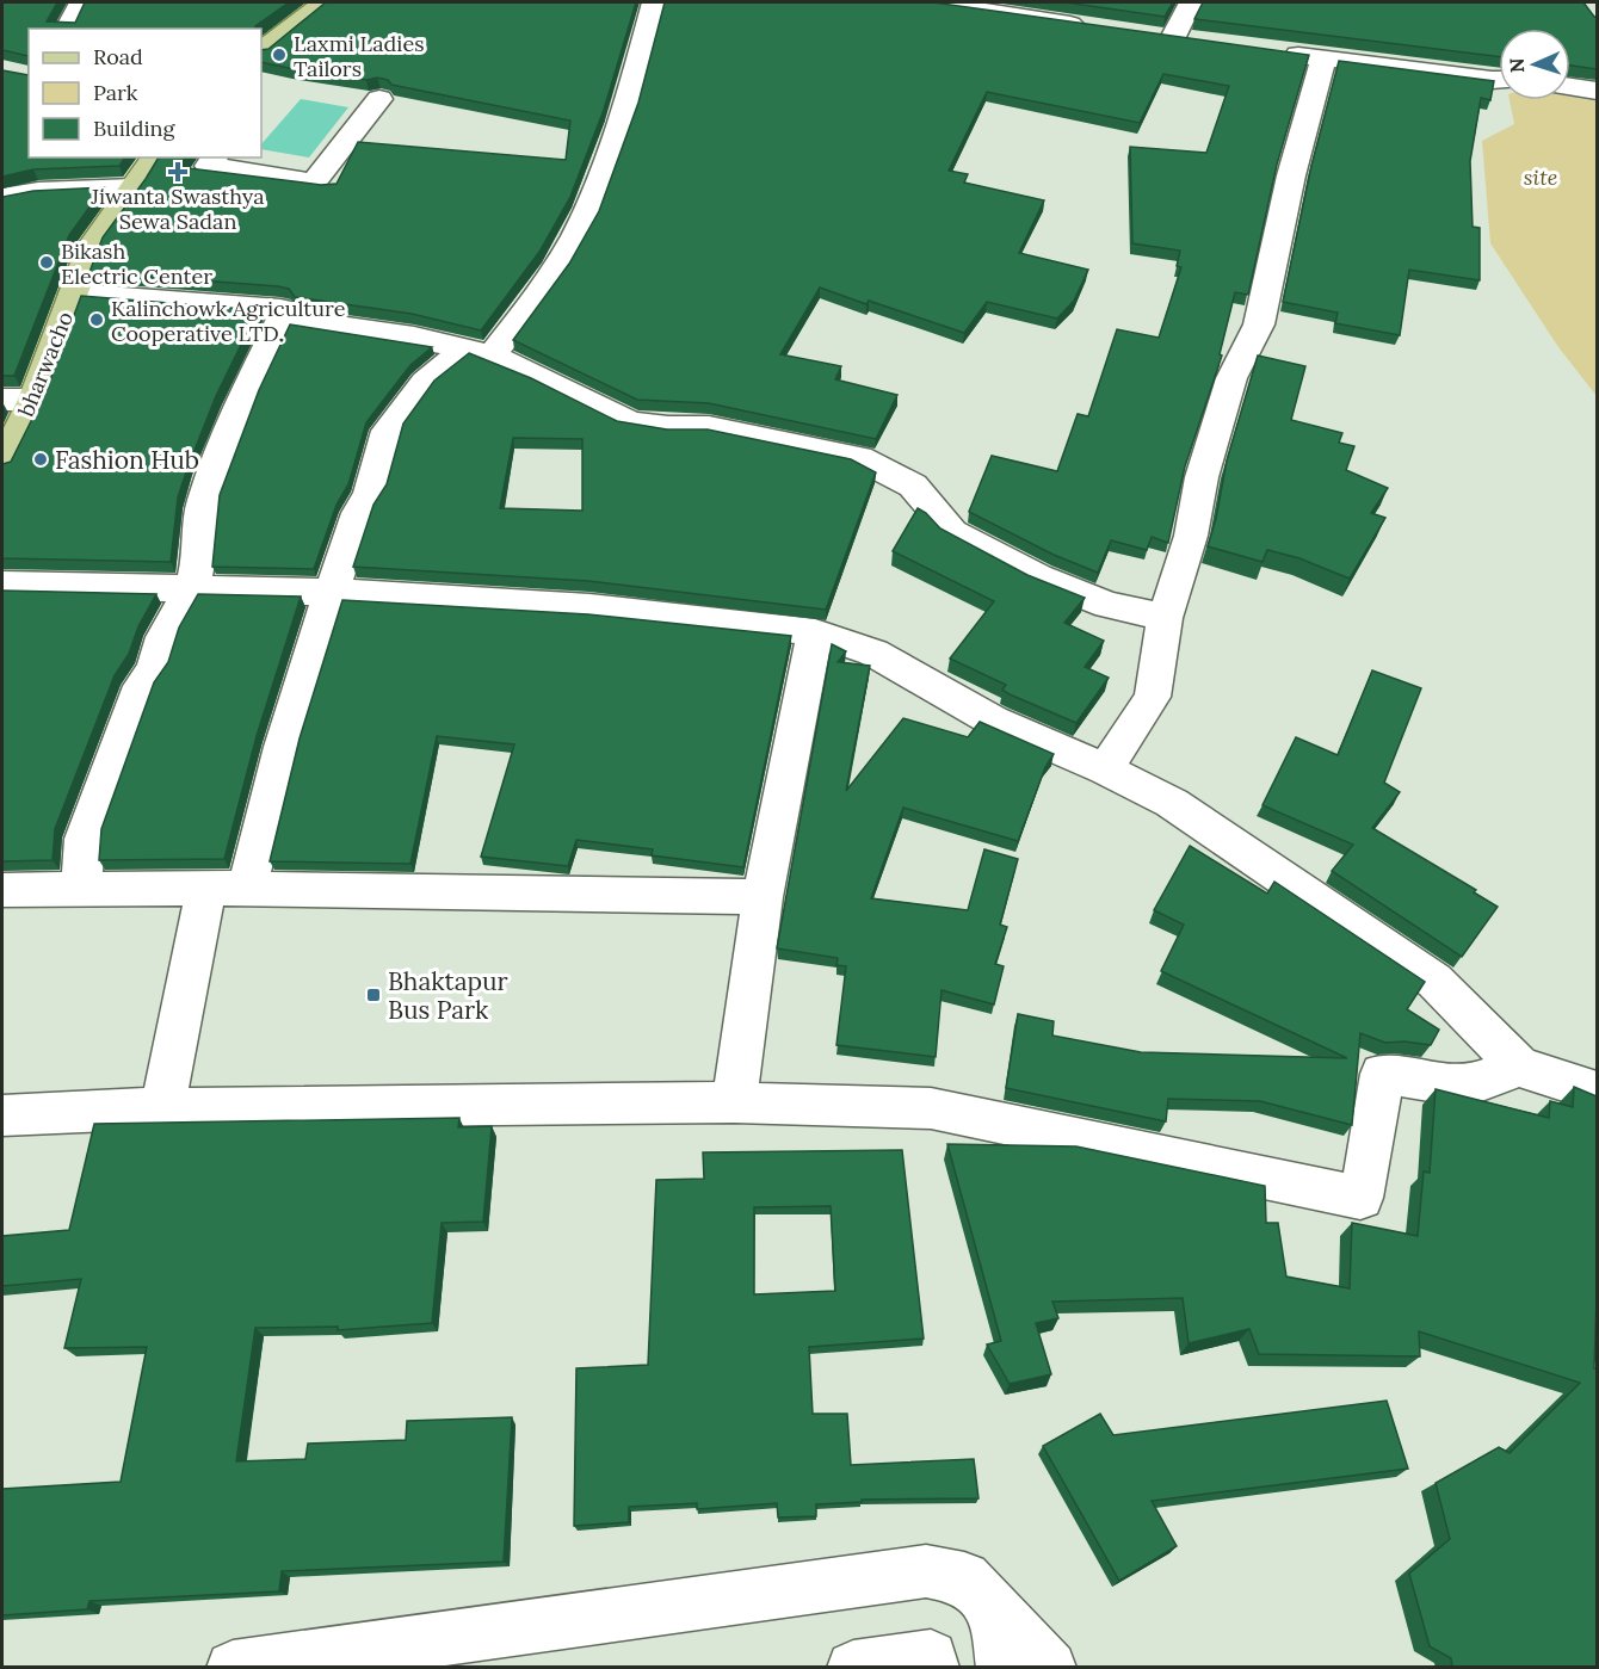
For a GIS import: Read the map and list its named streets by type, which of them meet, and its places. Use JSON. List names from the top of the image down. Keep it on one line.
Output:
{"streets":{"main road":["bharwacho"]},"parks":["site"],"places":{"other":["Laxmi Ladies Tailors","Bikash Electric Center","Kalinchowk Agriculture Cooperative LTD.","Fashion Hub"],"health":["Jiwanta Swasthya Sewa Sadan"],"transit":["Bhaktapur Bus Park"]},"legend":["Road","Park","Building"],"north":"left"}
